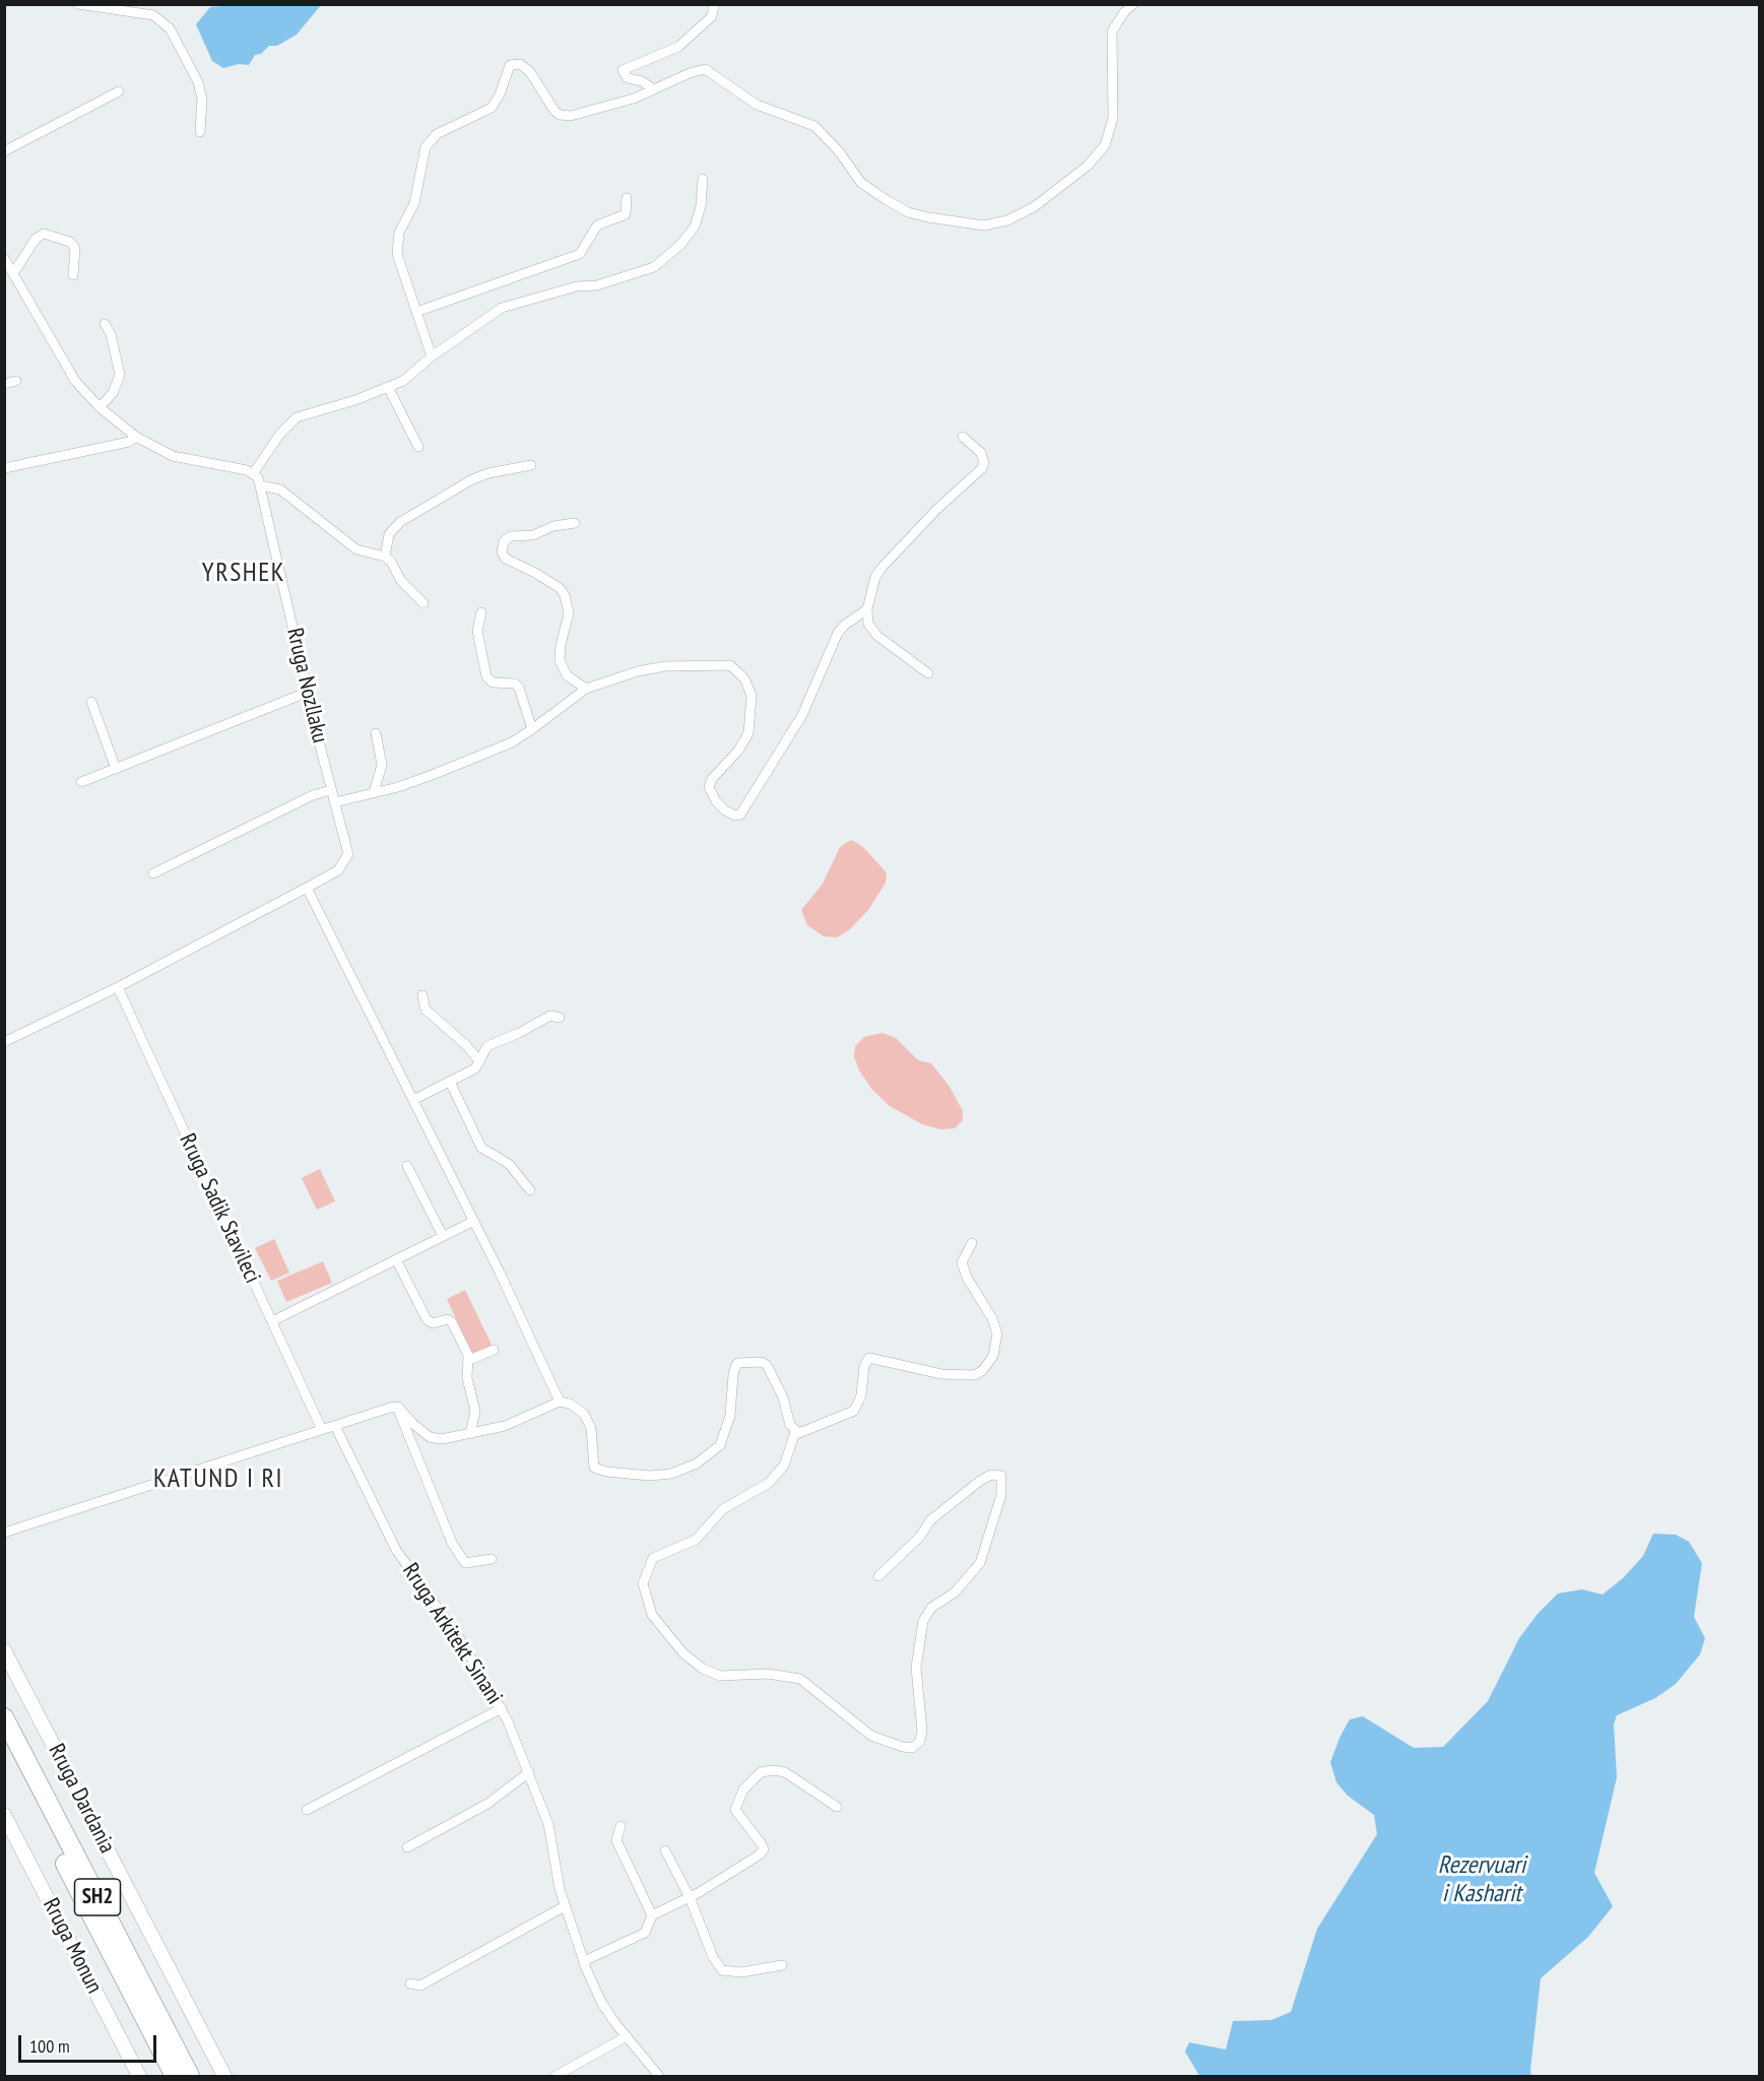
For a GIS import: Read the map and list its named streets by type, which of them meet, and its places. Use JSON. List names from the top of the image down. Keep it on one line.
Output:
{"streets":{"highway":["SH2"],"main road":["Rruga Dardania","Rruga Monun"],"street":["Rruga Nozllaku","Rruga Sadik Stavileci","Rruga Arkitekt Sinani"]},"crossings":[["Rruga Nozllaku","Rruga Sadik Stavileci"]],"districts":["YRSHEK","KATUND I RI"],"water":["Rezervuari i Kasharit"],"scale_bar":"100 m"}
